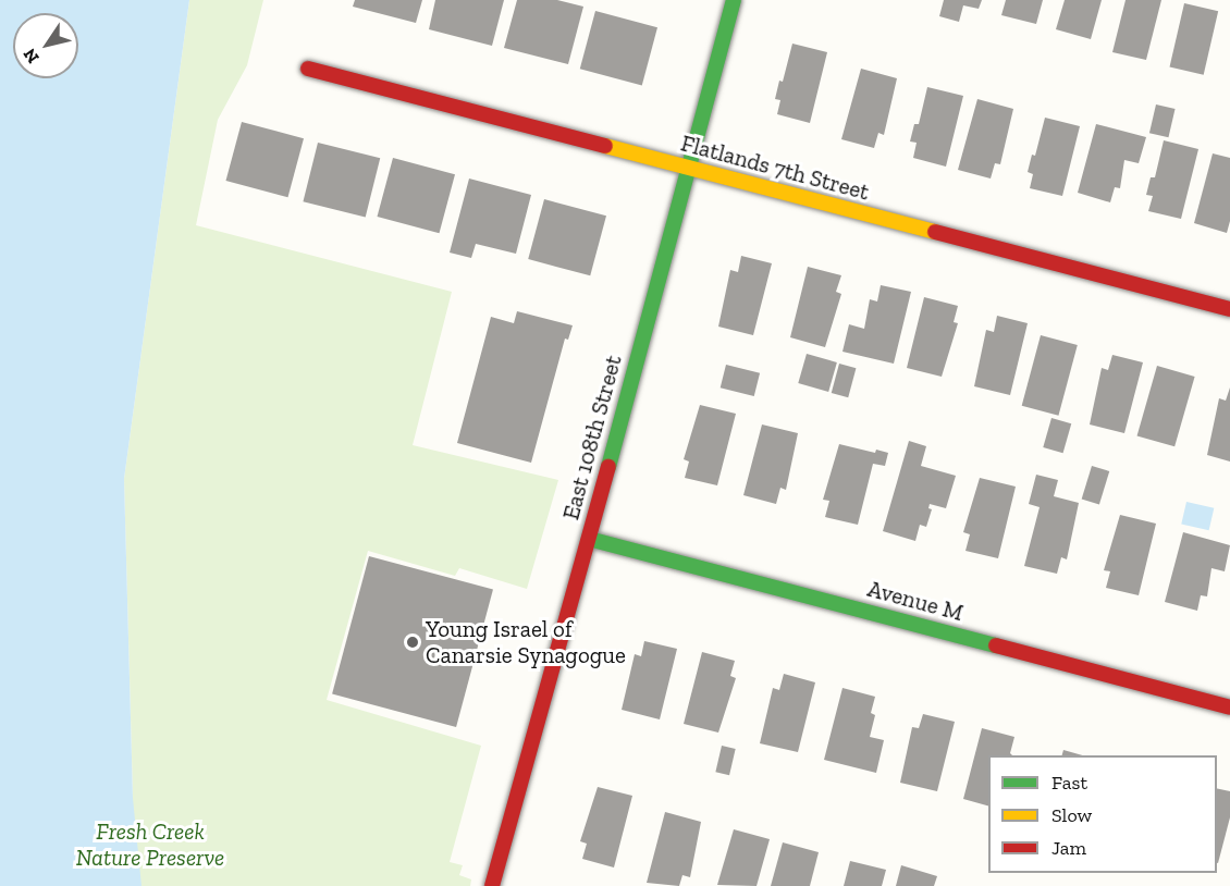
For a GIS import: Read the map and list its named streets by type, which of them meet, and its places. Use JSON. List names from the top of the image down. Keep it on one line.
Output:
{"streets":{"street":["Flatlands 7th Street","East 108th Street","Avenue M"]},"crossings":[["Flatlands 7th Street","East 108th Street"],["East 108th Street","Avenue M"]],"parks":["Fresh Creek Nature Preserve"],"places":["Young Israel of Canarsie Synagogue"],"legend":["Fast","Slow","Jam"],"north":"bottom left"}
